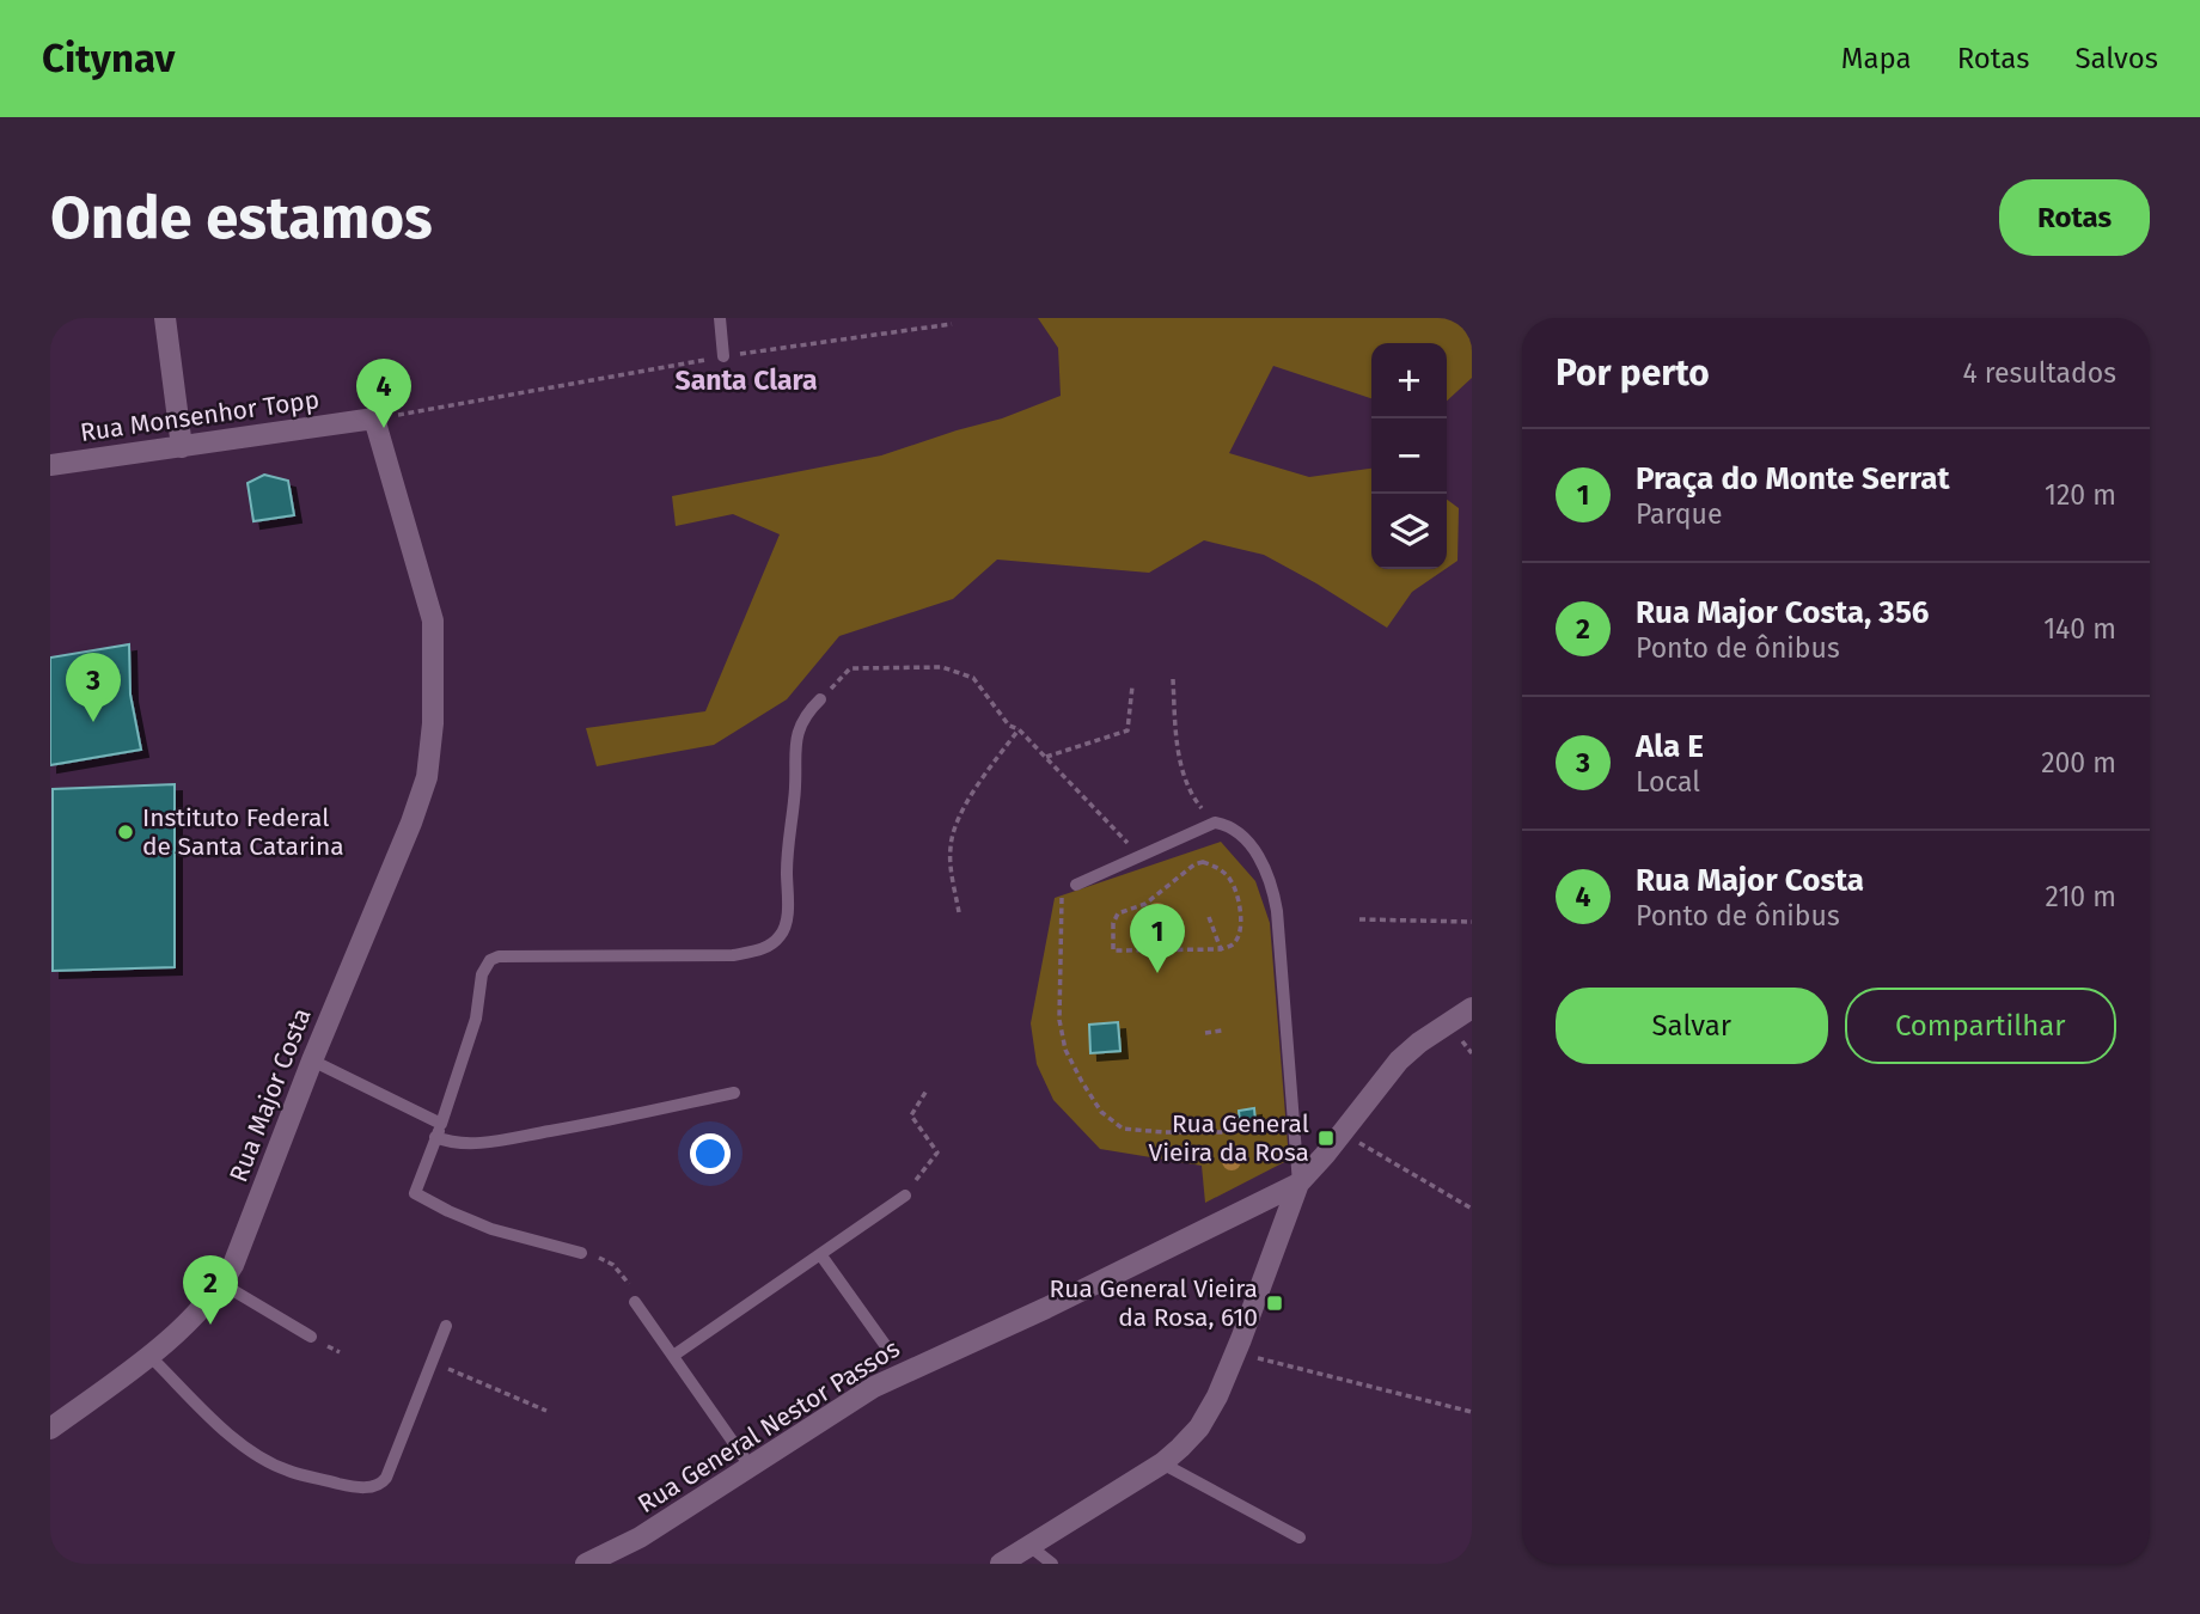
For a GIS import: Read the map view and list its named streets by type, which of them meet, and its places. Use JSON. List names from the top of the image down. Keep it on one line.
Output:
{"streets":{"street":["Rua Monsenhor Topp","Rua Major Costa","Rua General Nestor Passos"]},"crossings":[["Rua Monsenhor Topp","Rua Major Costa"]],"districts":["Santa Clara"],"places":{"other":["Instituto Federal de Santa Catarina"],"transit":["Rua General Vieira da Rosa","Rua General Vieira da Rosa, 610"]},"page":{"header":"Citynav","nav":["Mapa","Rotas","Salvos"],"buttons":["Rotas",["Salvar","Compartilhar"]],"title":"Onde estamos","heading":["Por perto","4 resultados"],"map_buttons":["+","−"],"pins":["4","3","1","2"],"list":[{"mark":"1","name":"Praça do Monte Serrat","note":"Parque","value":"120 m"},{"mark":"2","name":"Rua Major Costa, 356","note":"Ponto de ônibus","value":"140 m"},{"mark":"3","name":"Ala E","note":"Local","value":"200 m"},{"mark":"4","name":"Rua Major Costa","note":"Ponto de ônibus","value":"210 m"}]}}
